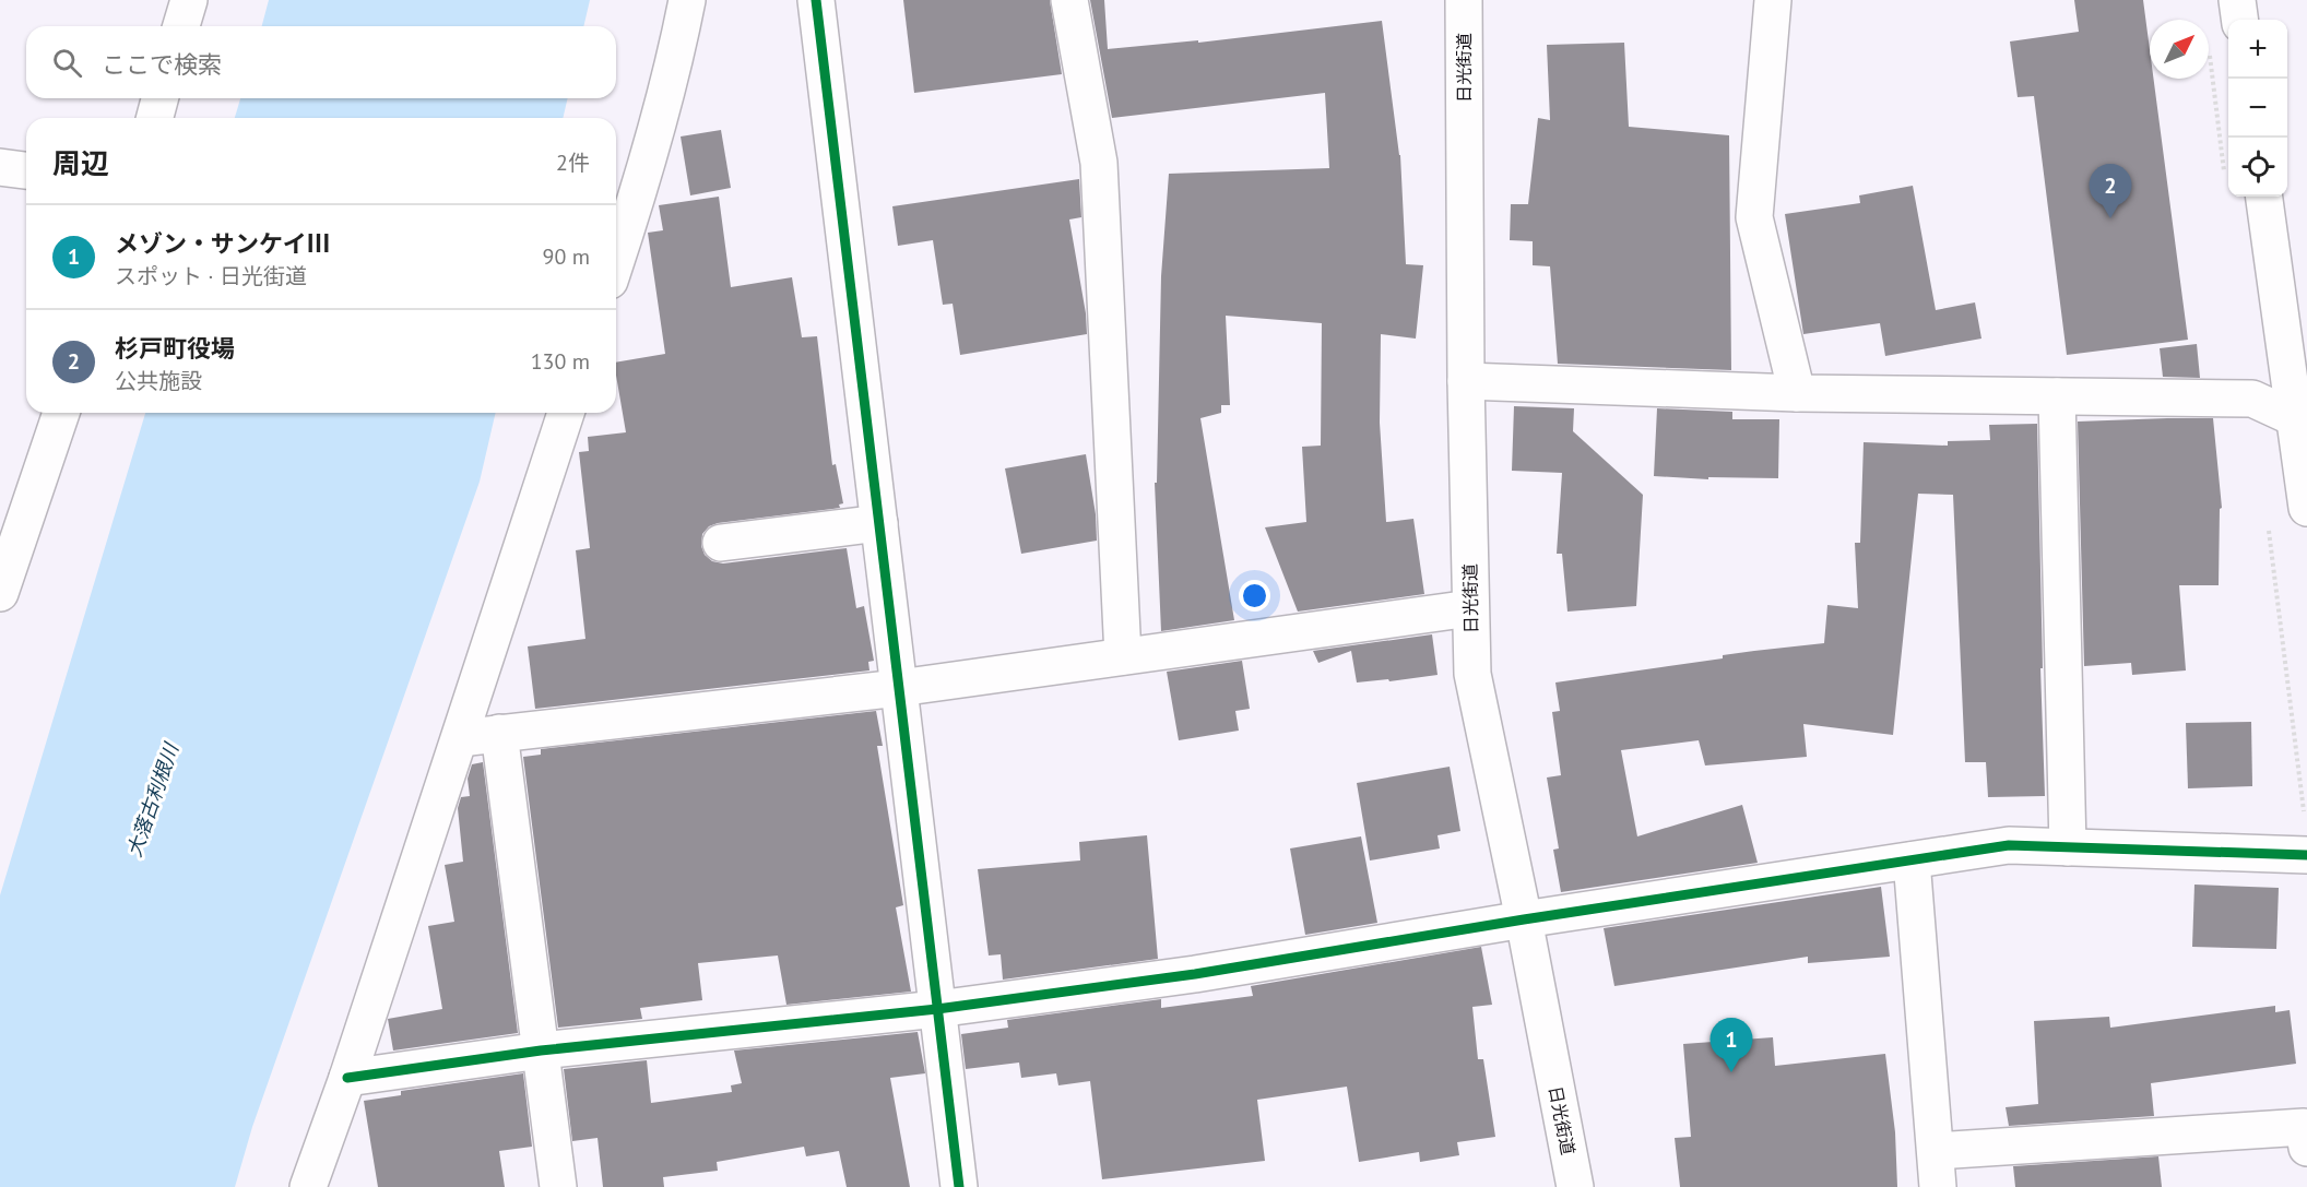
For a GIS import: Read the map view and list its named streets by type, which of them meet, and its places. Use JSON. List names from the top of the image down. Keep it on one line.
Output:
{"streets":{"street":["日光街道"]},"water":["大落古利根川"],"north":"top right","page":{"map_buttons":["+","−"],"search":"ここで検索","heading":["周辺","2件"],"pins":["2","1"],"list":[{"mark":"1","name":"メゾン・サンケイⅢ","note":"スポット · 日光街道","value":"90 m"},{"mark":"2","name":"杉戸町役場","note":"公共施設","value":"130 m"}]}}
